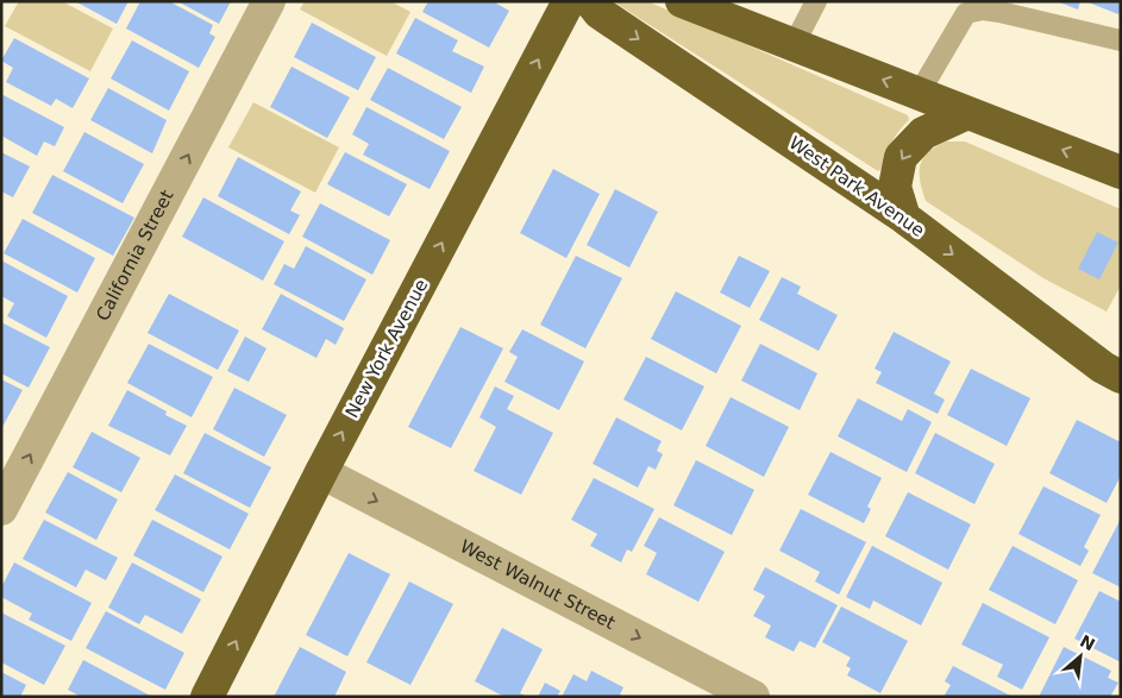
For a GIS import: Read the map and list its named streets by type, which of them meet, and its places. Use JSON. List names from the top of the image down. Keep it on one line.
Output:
{"streets":{"highway":["West Park Avenue","New York Avenue"],"street":["California Street","West Walnut Street"]},"crossings":[["New York Avenue","West Walnut Street"]],"one_way":["California Street","New York Avenue","West Walnut Street"],"north":"top right"}
